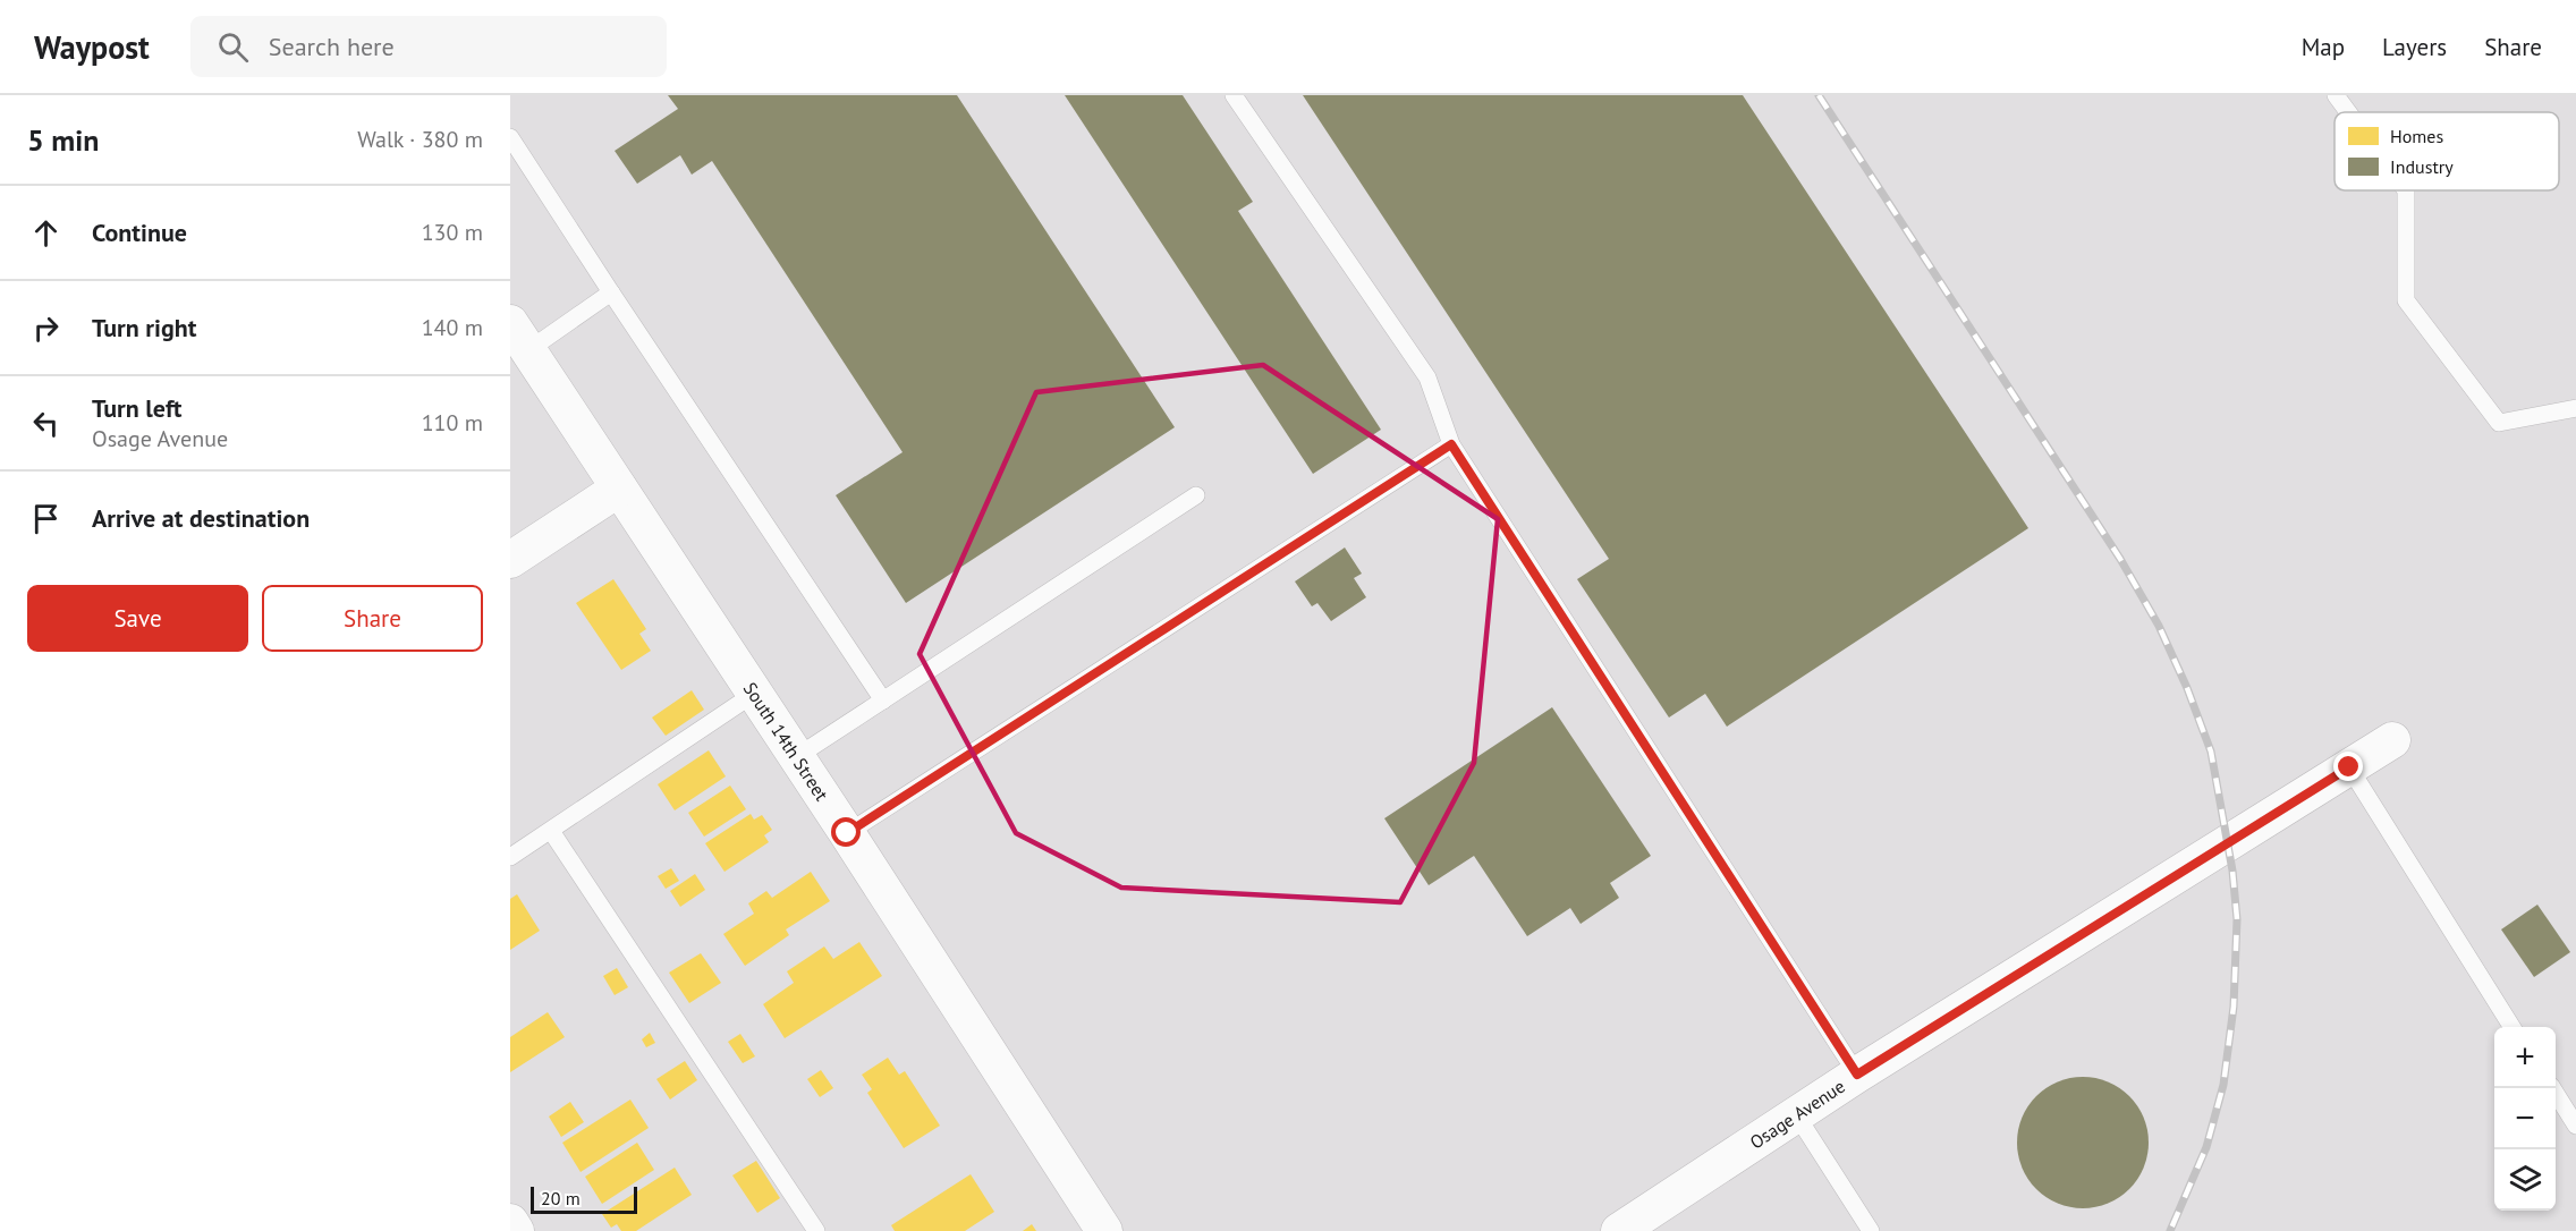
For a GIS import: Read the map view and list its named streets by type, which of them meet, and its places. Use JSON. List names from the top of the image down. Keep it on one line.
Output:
{"streets":{"street":["South 14th Street","Osage Avenue"]},"legend":["Homes","Industry"],"scale_bar":"20 m","page":{"header":"Waypost","search":"Search here","nav":["Map","Layers","Share"],"heading":["5 min","Walk · 380 m"],"list":[["Continue","130 m"],["Turn right","140 m"],["Turn left","Osage Avenue","110 m"],"Arrive at destination"],"buttons":["Save","Share"],"map_buttons":["+","−"],"scale":"20 m"}}
